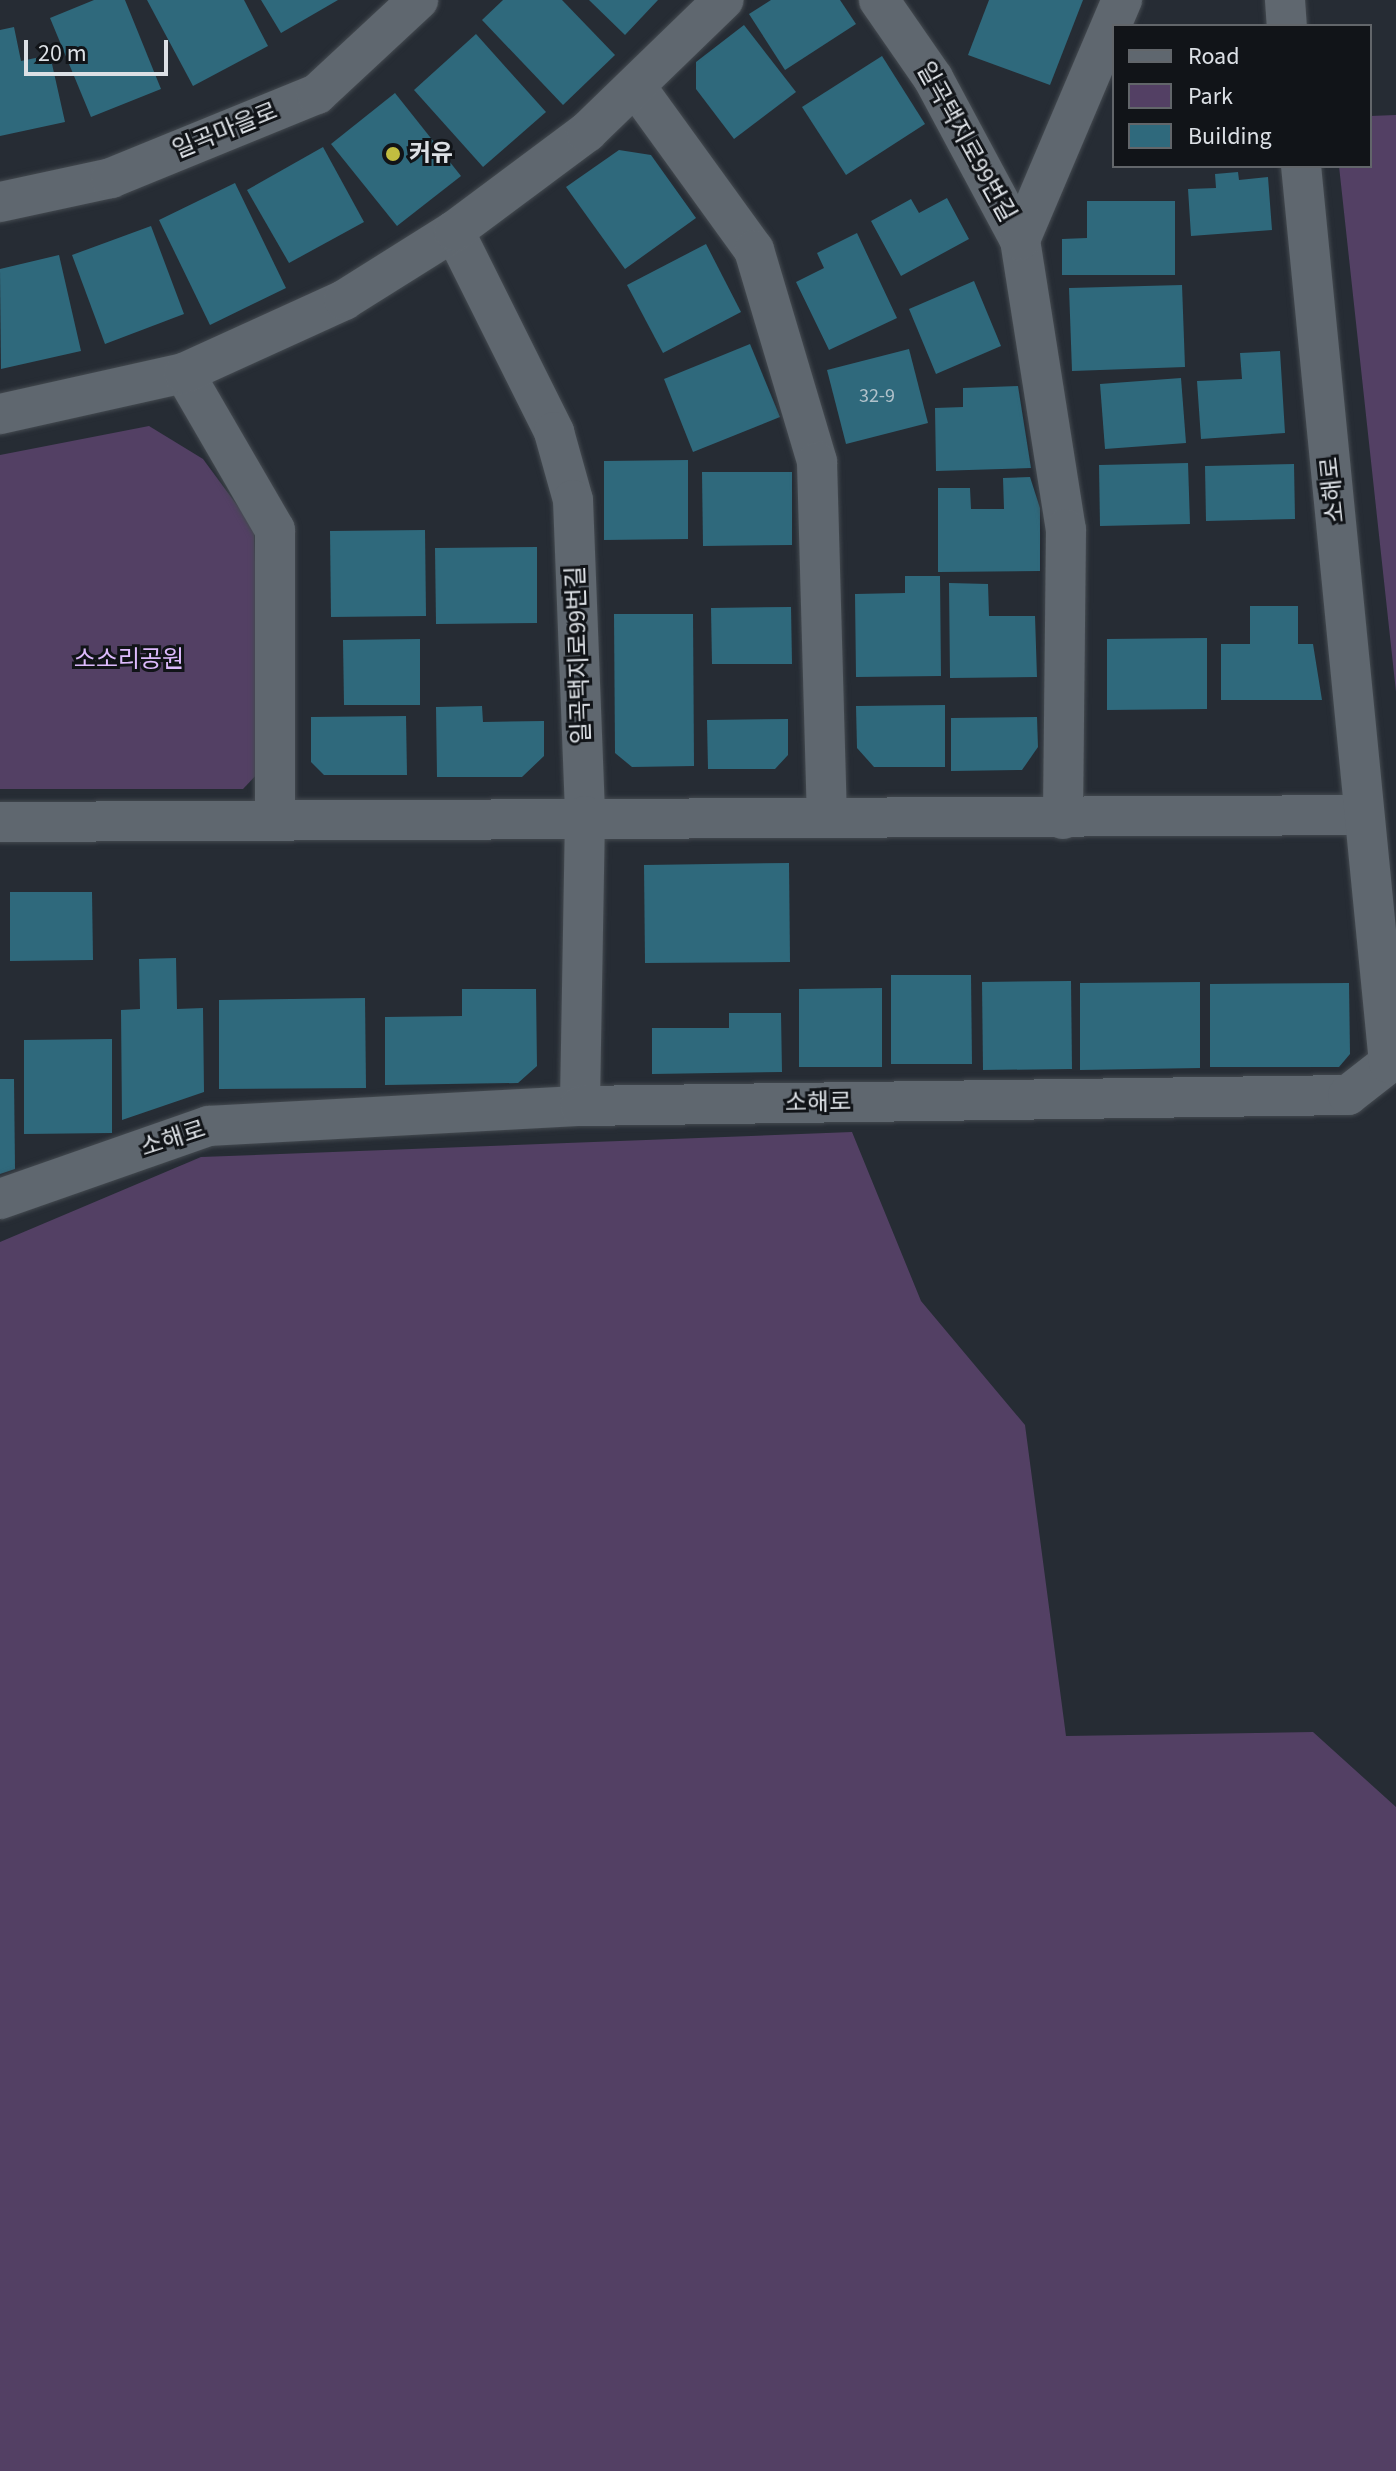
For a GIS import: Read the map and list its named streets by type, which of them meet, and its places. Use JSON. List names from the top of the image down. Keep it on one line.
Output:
{"streets":{"street":["일곡마을로","일곡택지로99번길","소해로"]},"crossings":[["일곡택지로99번길","소해로"]],"parks":["소소리공원"],"places":["커유"],"house_numbers":["32-9"],"legend":["Road","Park","Building"],"scale_bar":"20 m"}
